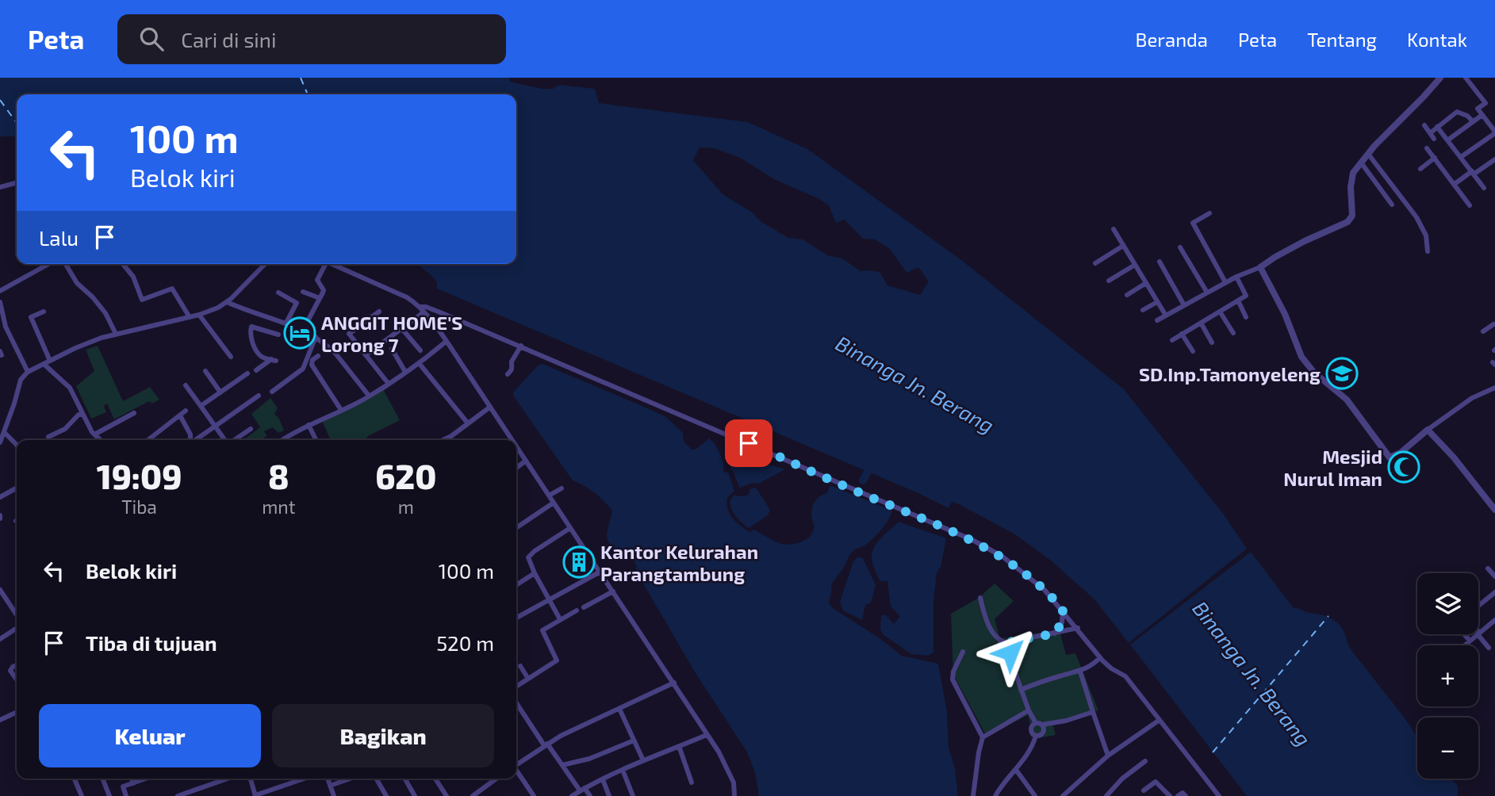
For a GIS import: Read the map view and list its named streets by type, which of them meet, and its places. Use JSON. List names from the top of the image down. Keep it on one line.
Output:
{"water":["Binanga Jn. Berang"],"places":{"hotel":["ANGGIT HOME'S Lorong 7"],"school or university":["SD.Inp.Tamonyeleng"],"mosque":["Mesjid Nurul Iman"],"building":["Kantor Kelurahan Parangtambung"]},"page":{"header":"Peta","search":"Cari di sini","nav":["Beranda","Peta","Tentang","Kontak"],"turn":["100 m","Belok kiri"],"then":"Lalu","eta":["19:09","Tiba","8","mnt","620","m"],"list":[{"name":"Belok kiri","value":"100 m"},{"name":"Tiba di tujuan","value":"520 m"}],"map_buttons":["+","−"],"buttons":["Keluar","Bagikan"]}}
